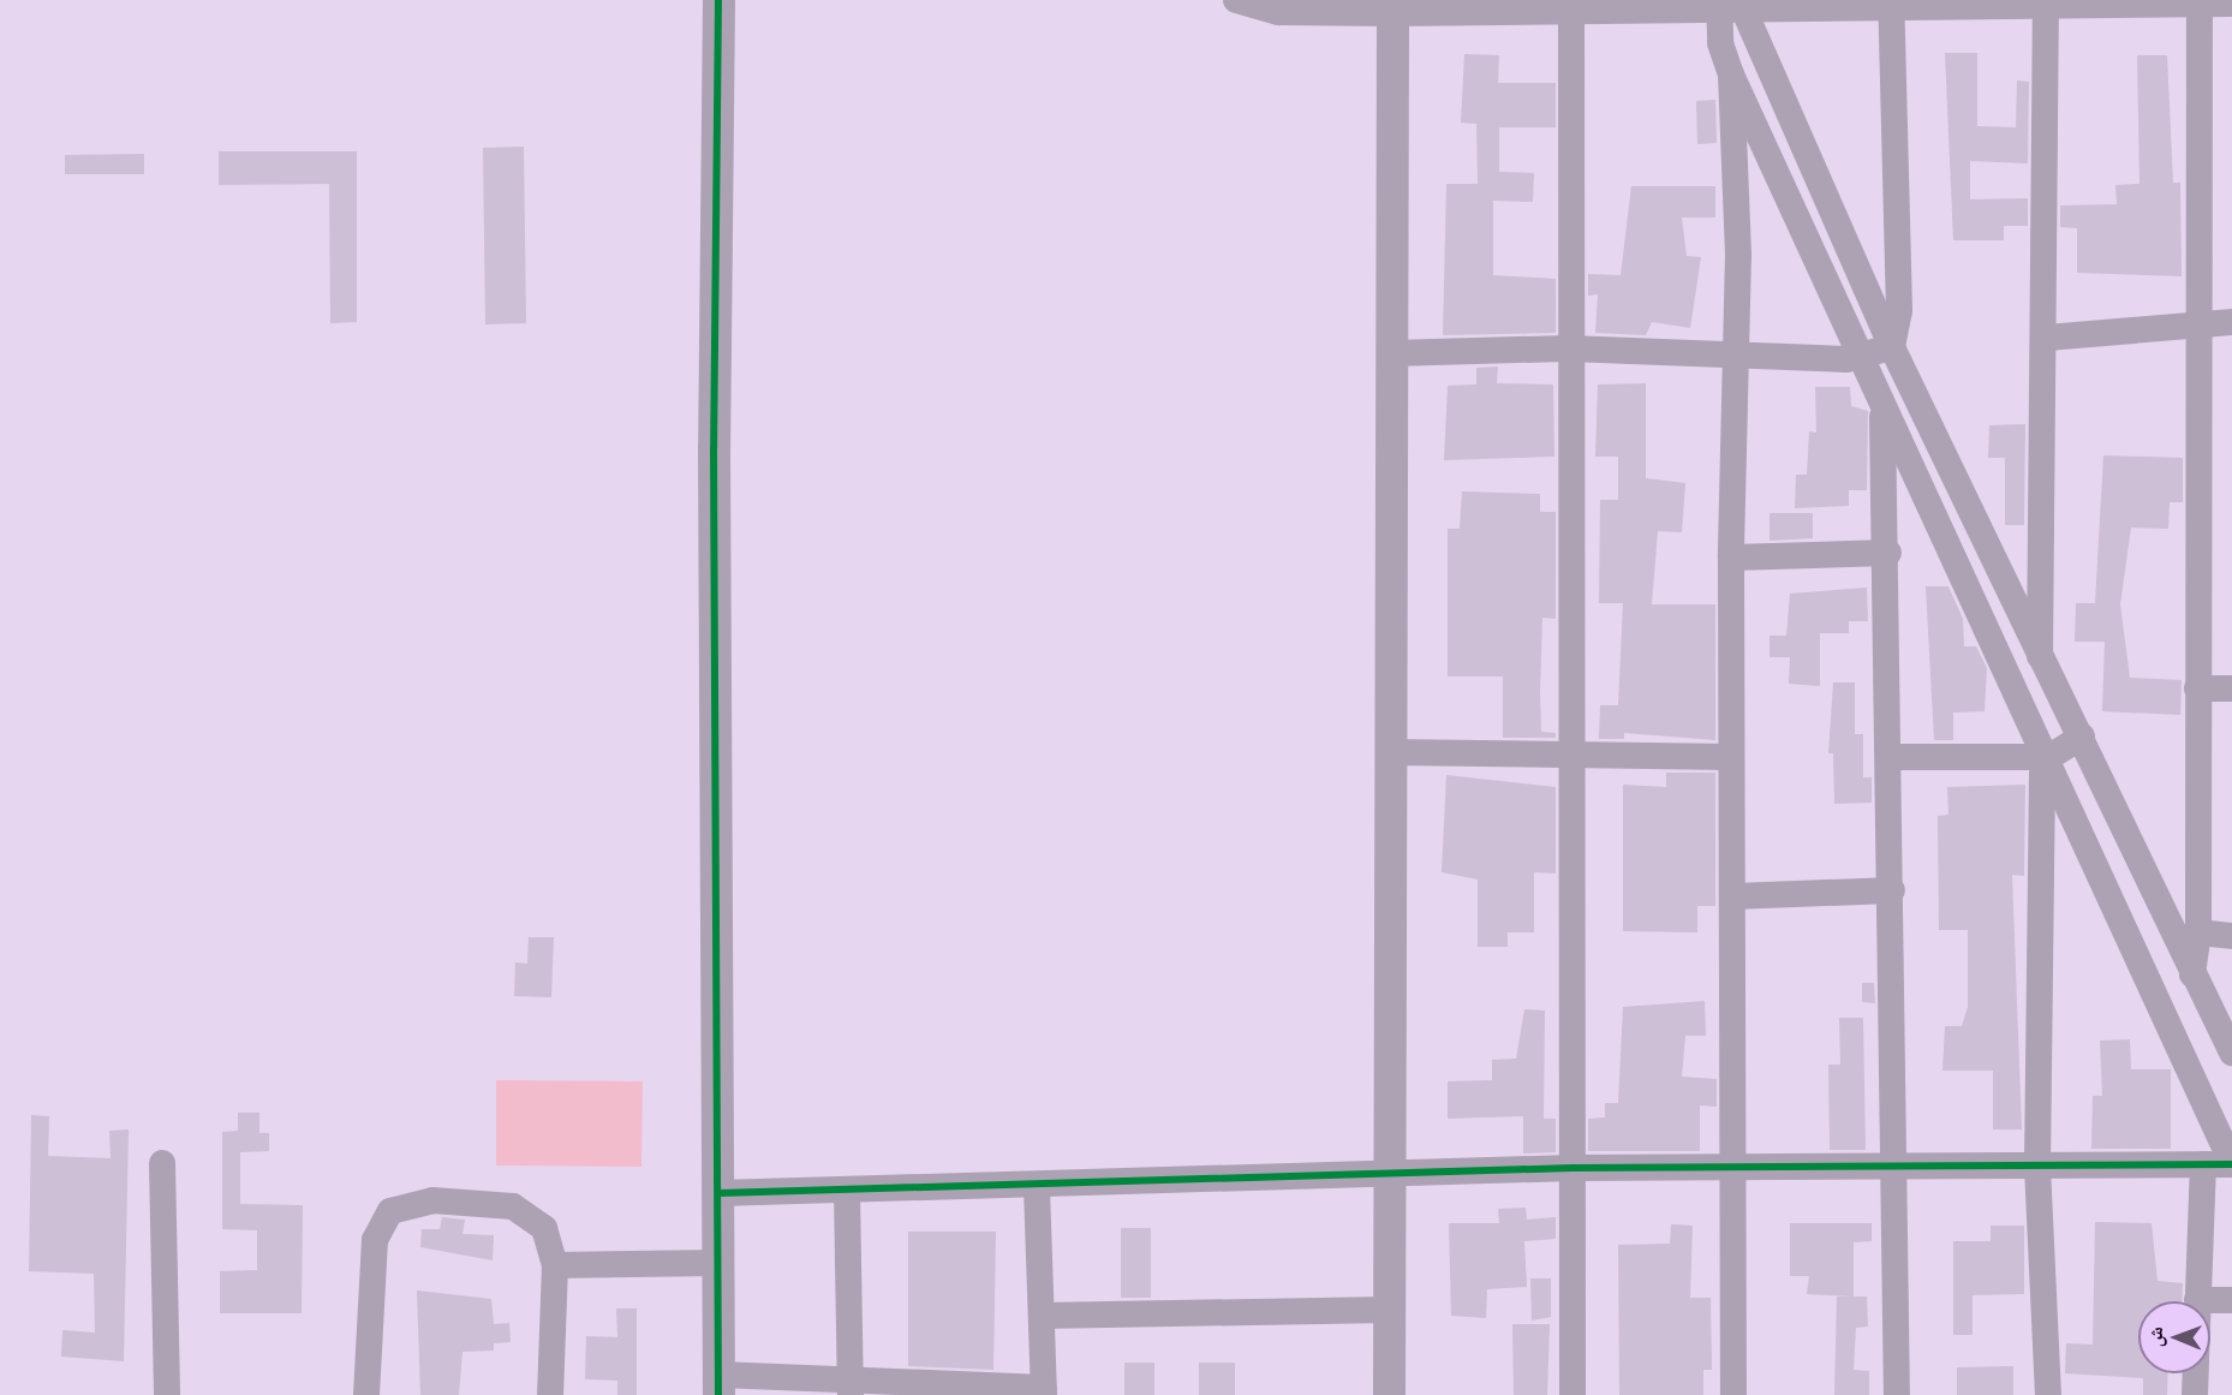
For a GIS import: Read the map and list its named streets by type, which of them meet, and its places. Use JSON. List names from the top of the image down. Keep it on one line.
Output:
{"north":"left"}
